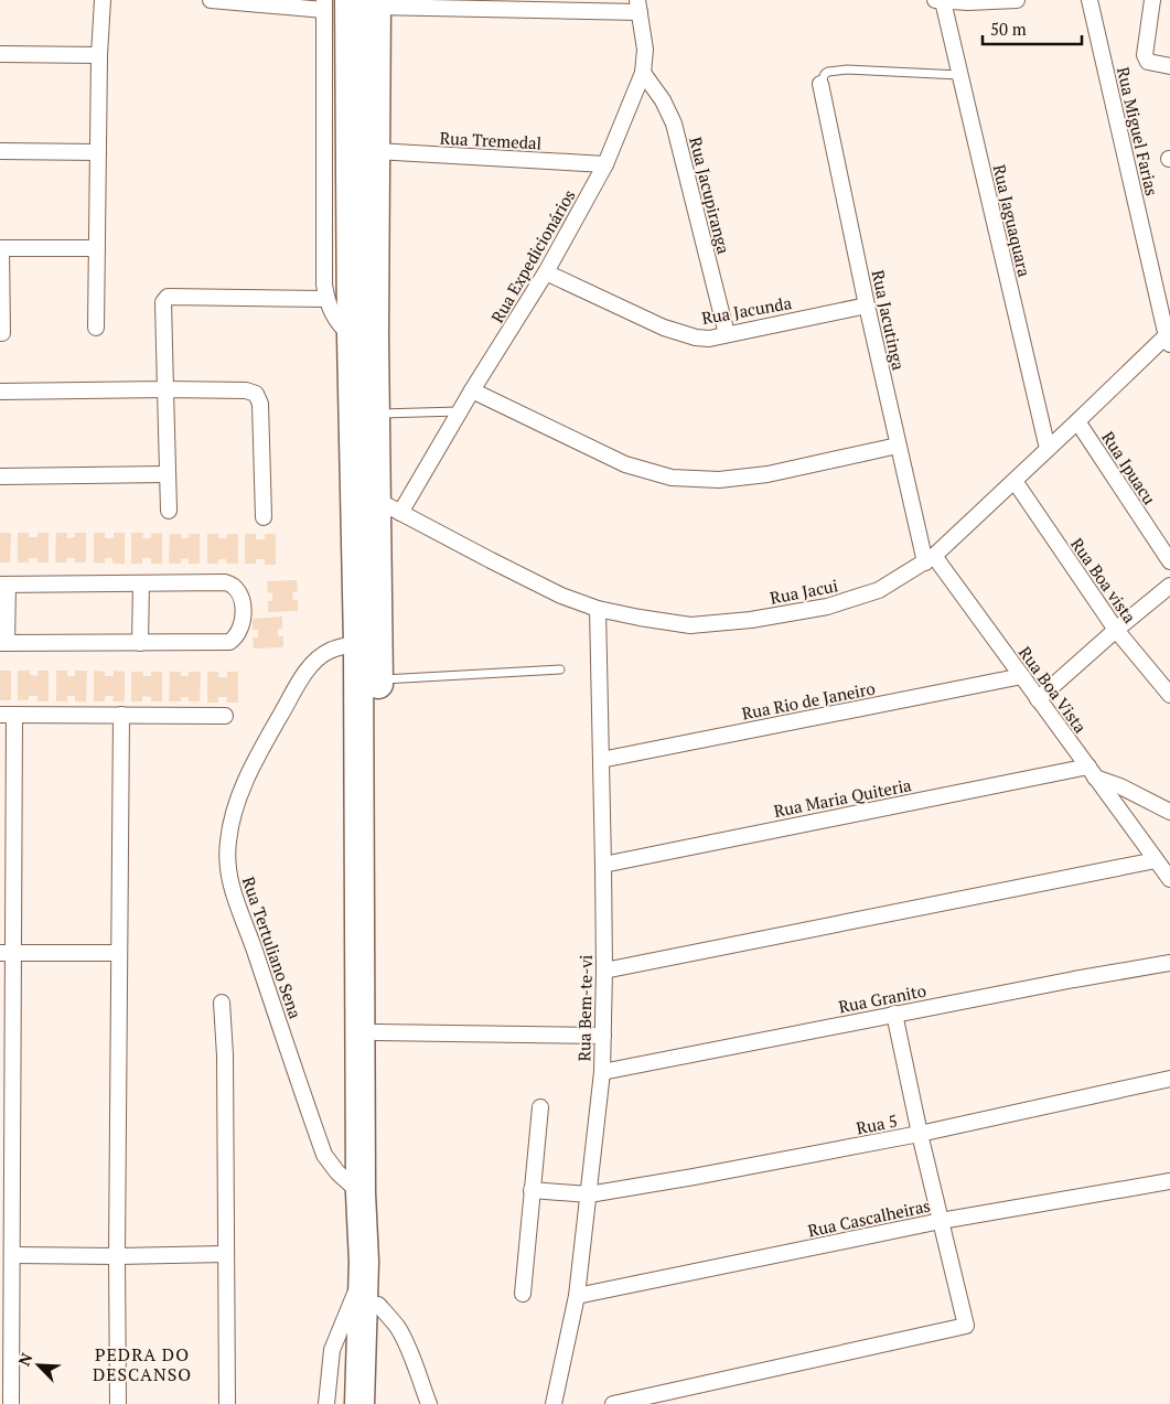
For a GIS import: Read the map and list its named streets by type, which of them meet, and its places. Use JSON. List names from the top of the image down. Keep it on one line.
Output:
{"streets":{"street":["Rua Miguel Farias","Rua Tremedal","Rua Jacupiranga","Rua Jaguaquara","Rua Expedicionários","Rua Jacunda","Rua Jacutinga","Rua Ipuacu","Rua Boa vista","Rua Jacui","Rua Boa Vista","Rua Rio de Janeiro","Rua Maria Quiteria","Rua Tertuliano Sena","Rua Granito","Rua Bem-te-vi","Rua 5","Rua Cascalheiras"]},"crossings":[["Rua Miguel Farias","Rua Jacui"],["Rua Tremedal","Rua Expedicionários"],["Rua Jacupiranga","Rua Expedicionários"],["Rua Jacupiranga","Rua Jacunda"],["Rua Jaguaquara","Rua Jacui"],["Rua Expedicionários","Rua Jacunda"],["Rua Expedicionários","Rua Jacui"],["Rua Jacunda","Rua Jacutinga"],["Rua Jacutinga","Rua Jacui"],["Rua Jacutinga","Rua Boa Vista"],["Rua Ipuacu","Rua Jacui"],["Rua Boa vista","Rua Jacui"],["Rua Jacui","Rua Boa Vista"],["Rua Jacui","Rua Bem-te-vi"],["Rua Boa Vista","Rua Rio de Janeiro"],["Rua Boa Vista","Rua Maria Quiteria"],["Rua Rio de Janeiro","Rua Bem-te-vi"],["Rua Maria Quiteria","Rua Bem-te-vi"],["Rua Granito","Rua Bem-te-vi"],["Rua Bem-te-vi","Rua 5"],["Rua Bem-te-vi","Rua Cascalheiras"]],"districts":["PEDRA DO DESCANSO"],"scale_bar":"50 m","north":"top left"}
